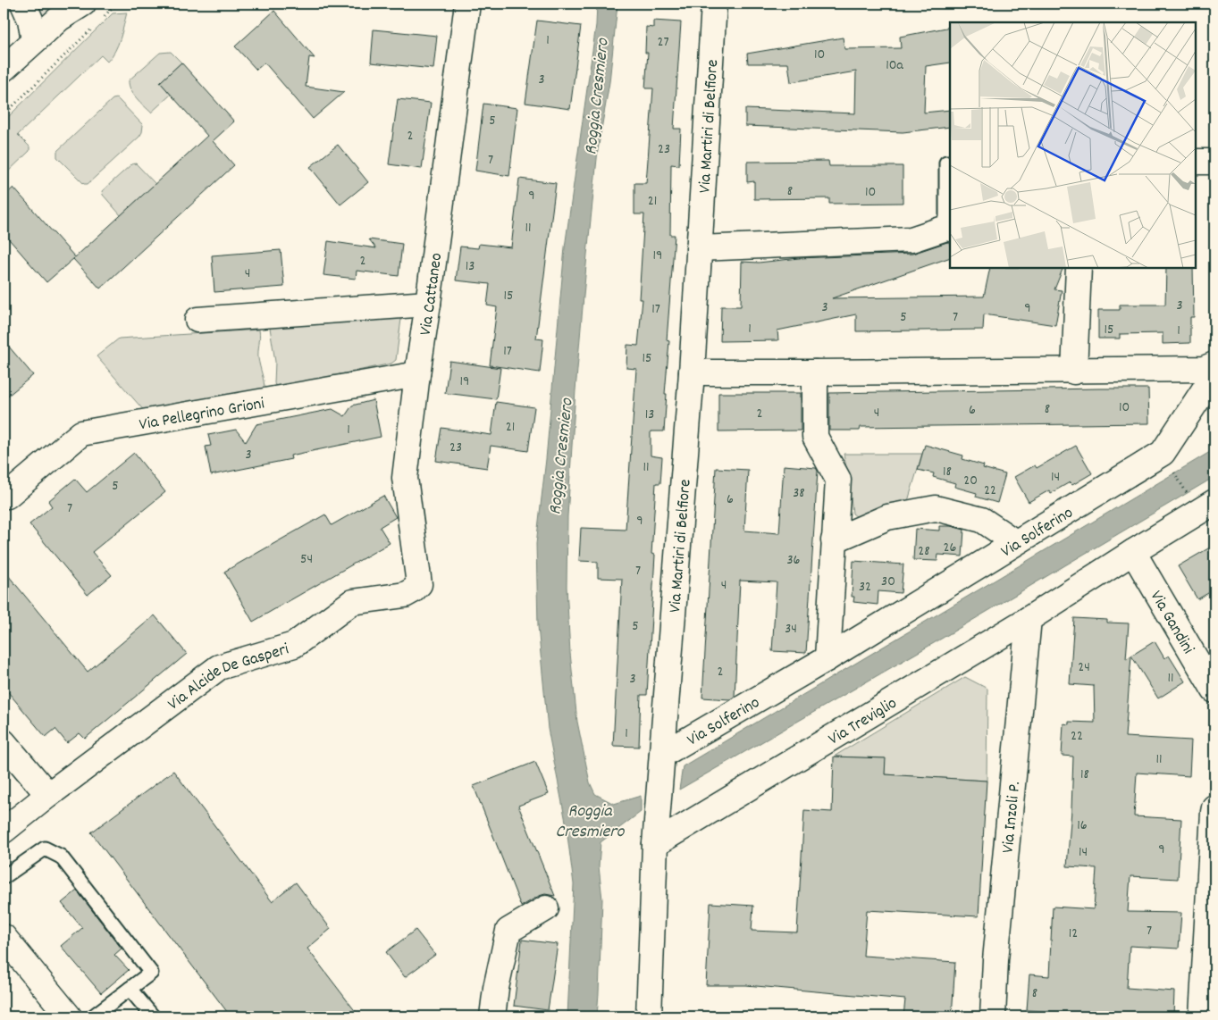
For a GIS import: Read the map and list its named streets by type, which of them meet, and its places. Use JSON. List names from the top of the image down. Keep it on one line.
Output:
{"streets":{"street":["Via Martiri di Belfiore","Via Cattaneo","Via Pellegrino Grioni","Via Solferino","Via Gandini","Via Alcide De Gasperi","Via Treviglio","Via Inzoli P."]},"crossings":[["Via Martiri di Belfiore","Via Solferino"],["Via Martiri di Belfiore","Via Treviglio"],["Via Cattaneo","Via Pellegrino Grioni"],["Via Cattaneo","Via Alcide De Gasperi"],["Via Gandini","Via Treviglio"],["Via Treviglio","Via Inzoli P."]],"water":["Roggia Cresmiero"],"house_numbers":["1","27","10","10a","3","5","2","23","7","8","10","9","21","11","19","2","13","4","15","3","3","9","17","5","7","1","15","1","17","15","19","10","8","6","4","2","13","21","1","23","3","11","18","14","20","5","22","38","6","7","9","26","28","54","36","7","30","4","32","5","34","24","2","11","3","1","22","11","18","16","9","14","7","12","8"]}
